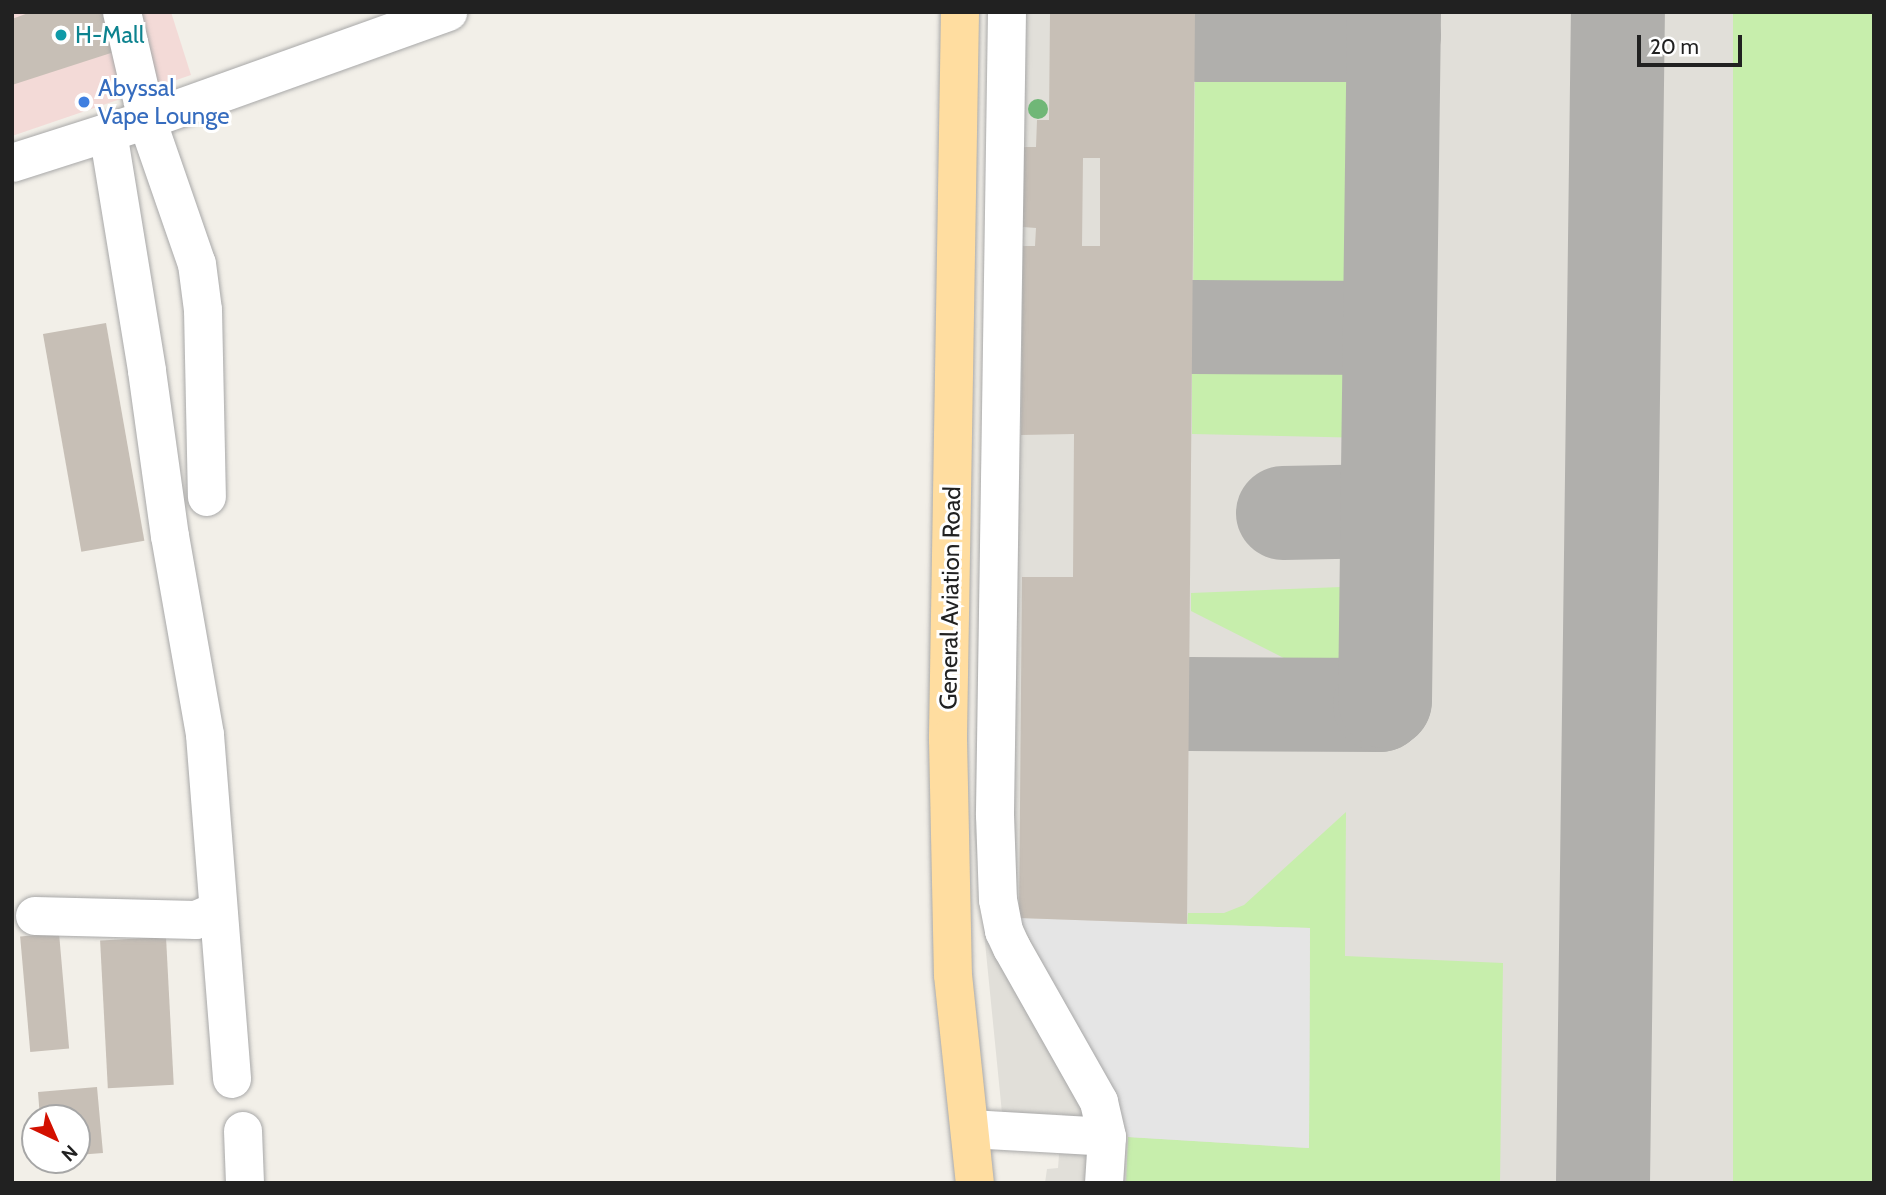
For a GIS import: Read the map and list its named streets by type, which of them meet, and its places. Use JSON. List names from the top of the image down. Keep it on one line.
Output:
{"streets":{"main road":["General Aviation Road"]},"places":["H-Mall","Abyssal Vape Lounge"],"scale_bar":"20 m","north":"bottom right"}
